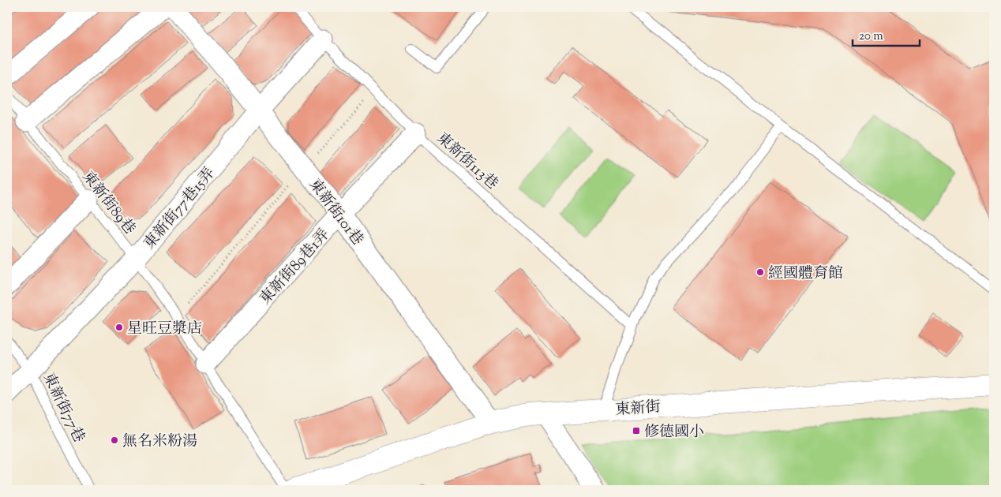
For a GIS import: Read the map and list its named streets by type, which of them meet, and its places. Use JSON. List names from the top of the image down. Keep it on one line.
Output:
{"streets":{"street":["東新街77巷15弄","東新街101巷","東新街89巷1弄","東新街"],"lane":["東新街113巷","東新街89巷","東新街77巷"]},"crossings":[["東新街113巷","東新街77巷15弄"],["東新街113巷","東新街89巷1弄"],["東新街89巷","東新街77巷15弄"],["東新街89巷","東新街89巷1弄"],["東新街77巷15弄","東新街101巷"],["東新街77巷15弄","東新街77巷"],["東新街101巷","東新街89巷1弄"],["東新街101巷","東新街"]],"places":{"other":["經國體育館","星旺豆漿店","無名米粉湯"],"transit":["修德國小"]},"scale_bar":"20 m"}
